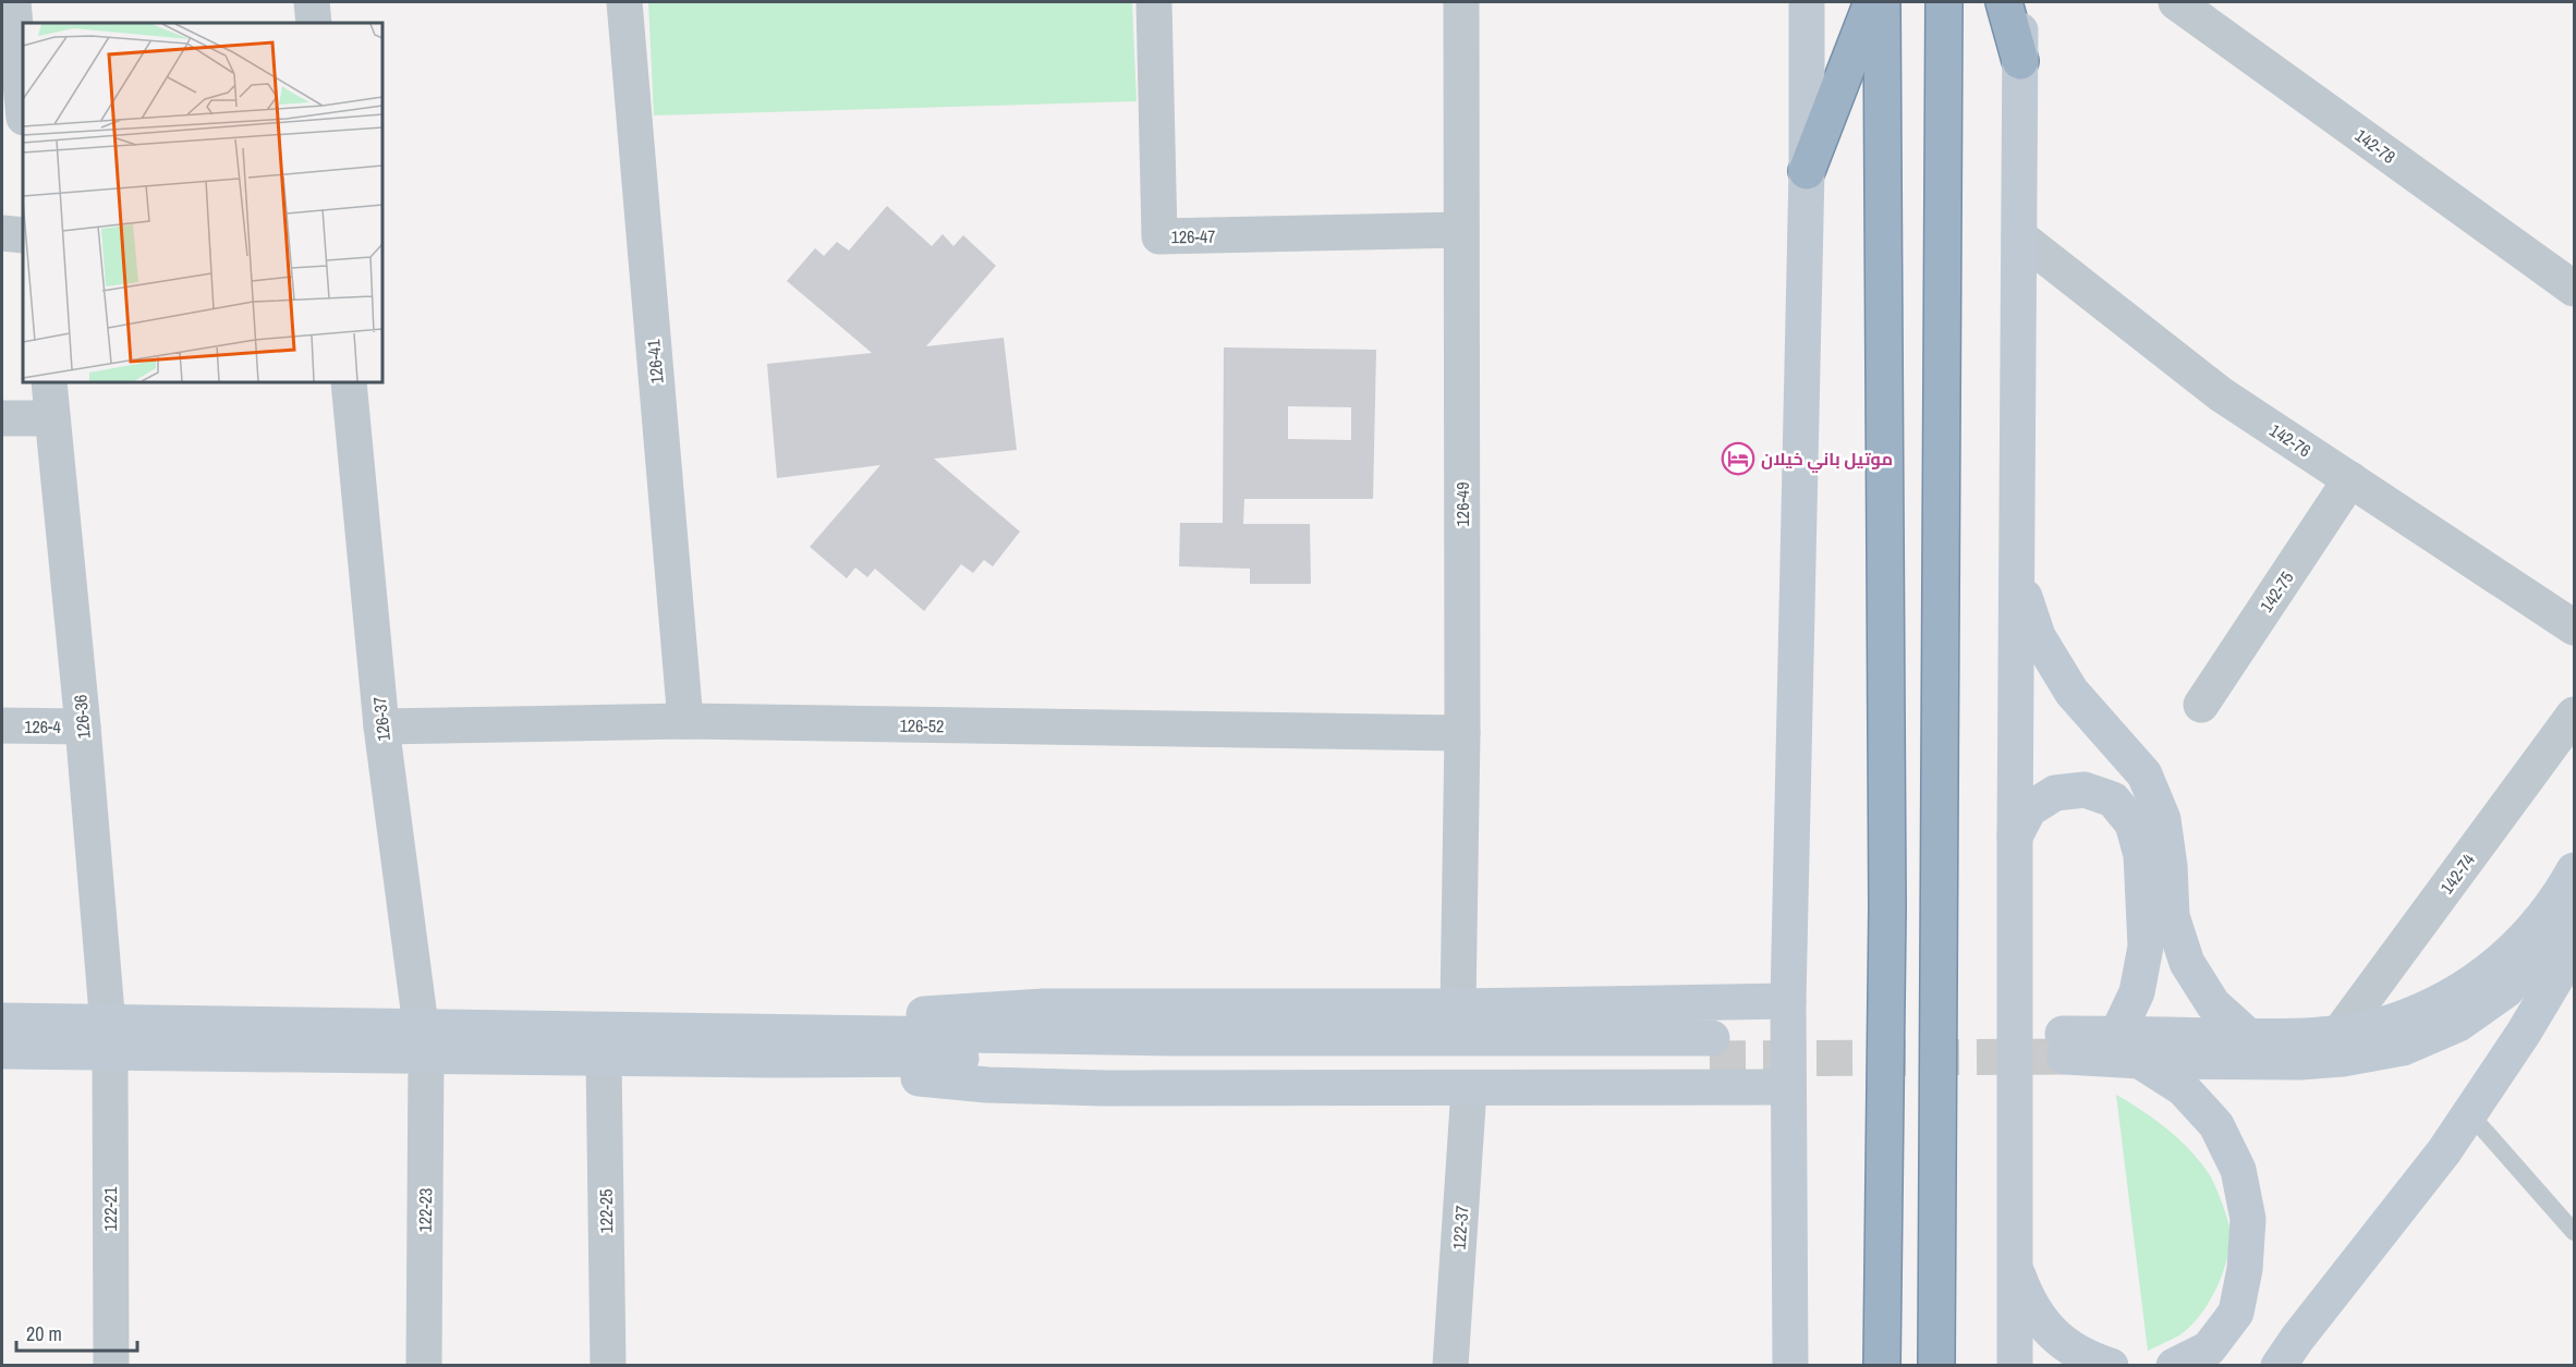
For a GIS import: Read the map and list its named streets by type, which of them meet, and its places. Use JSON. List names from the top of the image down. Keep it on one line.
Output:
{"streets":{"street":["142-78","126-47","126-41","142-76","126-49","142-75","126-36","126-37","126-52","126-4","142-74","122-21","122-23","122-25","122-37"]},"crossings":[["126-47","126-49"],["126-41","126-52"],["142-76","142-75"],["126-49","126-52"],["126-36","126-4"],["126-36","122-21"],["126-37","126-52"],["126-37","122-23"]],"places":{"hotel":["موتيل باني خيلان"]},"scale_bar":"20 m"}
